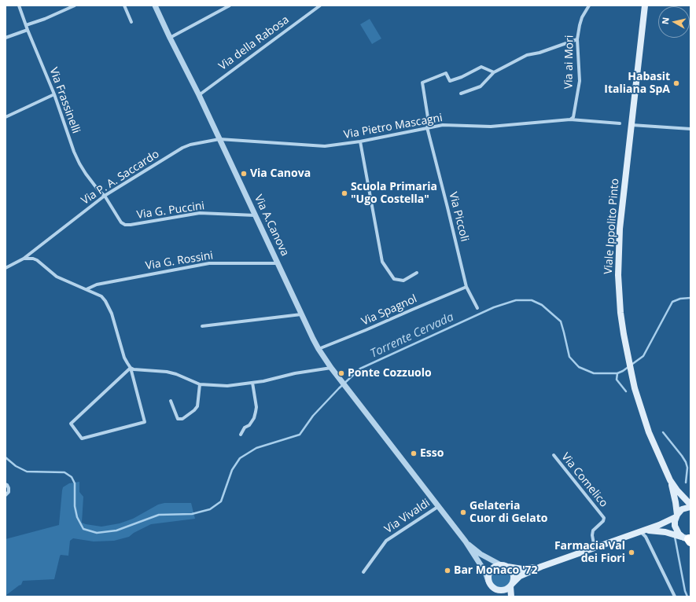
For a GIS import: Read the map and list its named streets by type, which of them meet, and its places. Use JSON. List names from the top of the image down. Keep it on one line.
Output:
{"streets":{"main road":["Viale Ippolito Pinto"],"street":["Via della Rabosa","Via ai Mori","Via Frassinelli","Via Pietro Mascagni","Via P. A. Saccardo","Via G. Puccini","Via Piccoli","Via A.Canova","Via G. Rossini","Via Spagnol","Via Comelico","Via Vivaldi"]},"crossings":[["Via della Rabosa","Via A.Canova"],["Via ai Mori","Via Pietro Mascagni"],["Via Frassinelli","Via P. A. Saccardo"],["Via Frassinelli","Via G. Puccini"],["Via Pietro Mascagni","Via P. A. Saccardo"],["Via Pietro Mascagni","Via Piccoli"],["Via Pietro Mascagni","Via A.Canova"],["Via P. A. Saccardo","Via G. Puccini"],["Via P. A. Saccardo","Via A.Canova"],["Via G. Puccini","Via A.Canova"],["Via Piccoli","Via Spagnol"],["Via A.Canova","Via G. Rossini"],["Via A.Canova","Via Spagnol"],["Via A.Canova","Via Vivaldi"]],"water":["Torrente Cervada"],"places":["Habasit Italiana SpA","Via Canova","Scuola Primaria \"Ugo Costella\"","Ponte Cozzuolo","Esso","Gelateria Cuor di Gelato","Farmacia Val dei Fiori","Bar Monaco '72"],"north":"left"}
